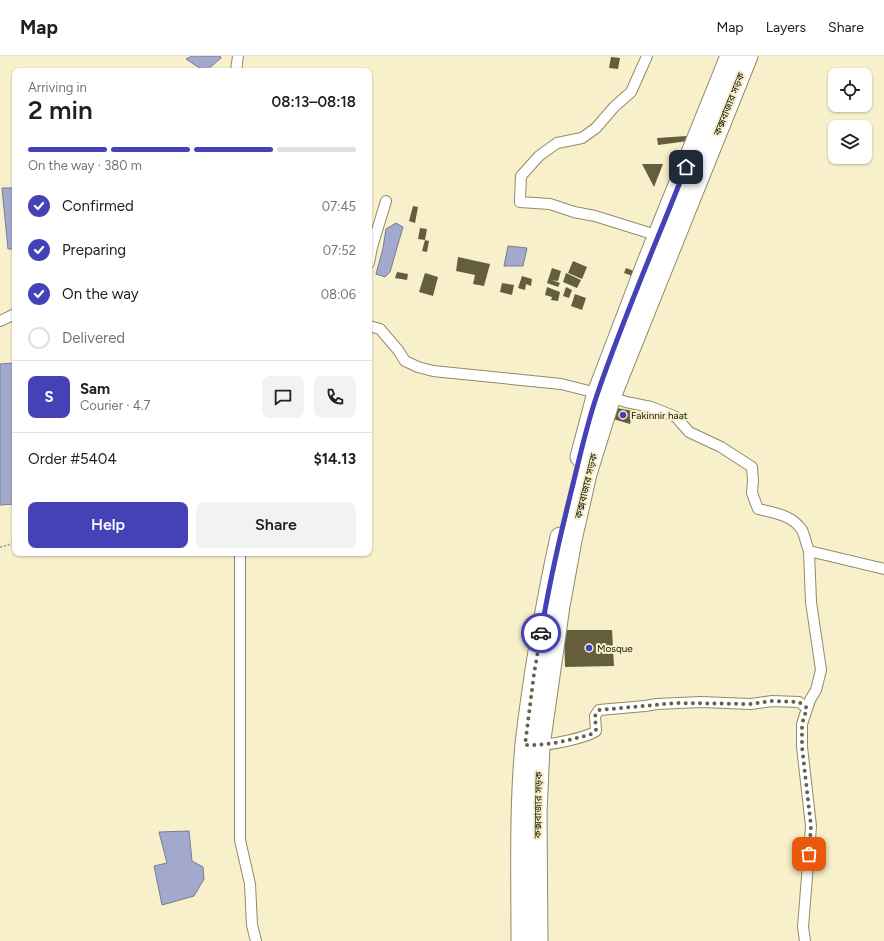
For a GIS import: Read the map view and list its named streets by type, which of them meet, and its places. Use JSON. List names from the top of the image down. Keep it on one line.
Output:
{"streets":{"highway":["কক্সবাজার সড়ক"]},"places":["Fakinnir haat","Mosque"],"page":{"header":"Map","nav":["Map","Layers","Share"],"heading":["2 min","Arriving in","08:13–08:18"],"panel":["Sam","Courier · 4.7","Order #5404","$14.13"],"bar":"On the way · 380 m","list":[["Confirmed","07:45"],["Preparing","07:52"],["On the way","08:06"],"Delivered"],"round":"S","buttons":["Help","Share"]}}
